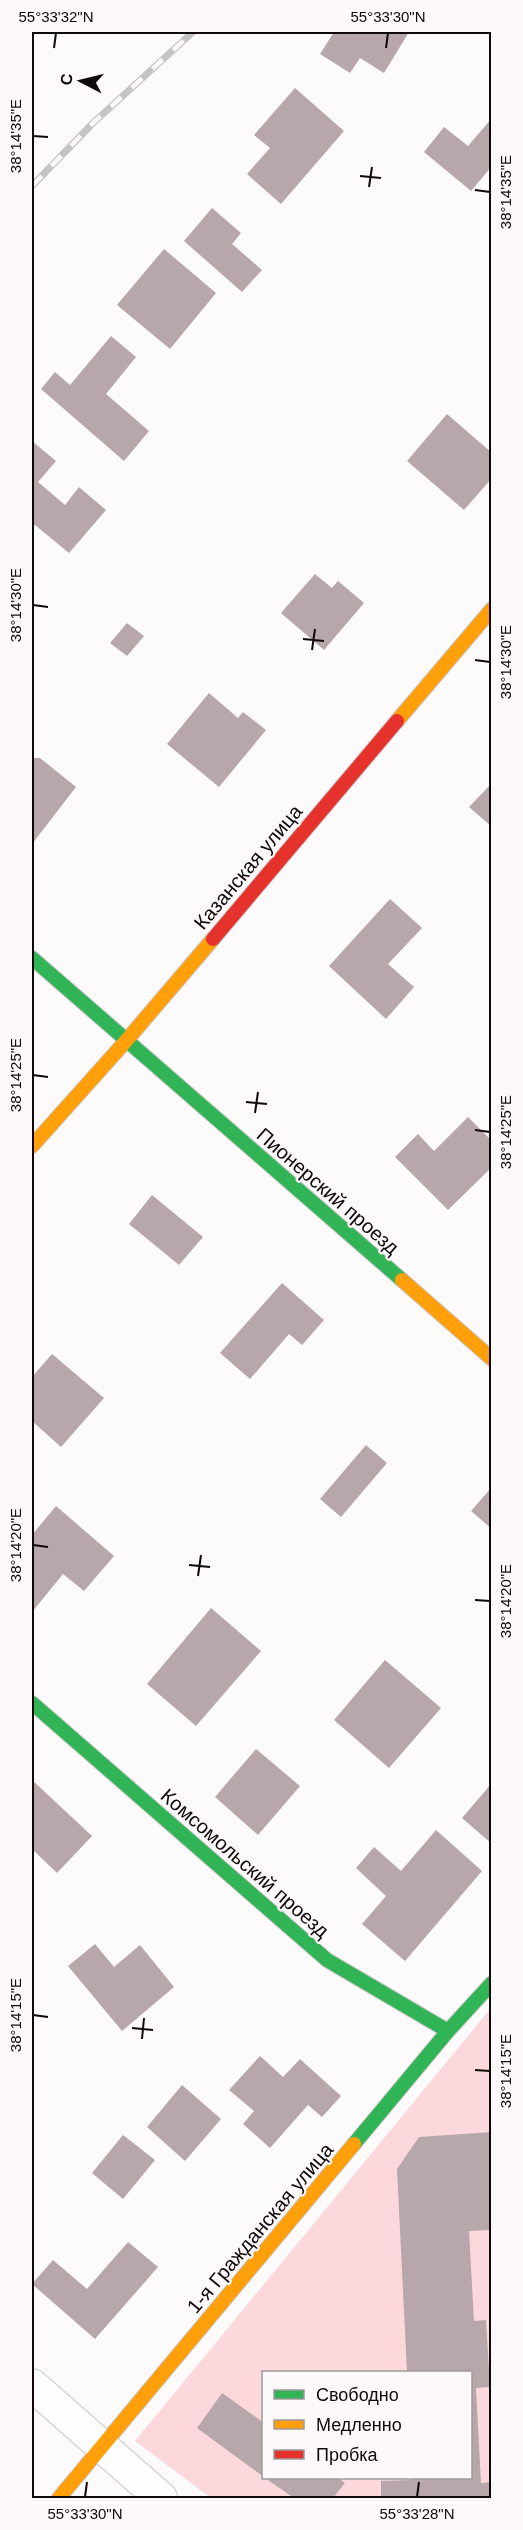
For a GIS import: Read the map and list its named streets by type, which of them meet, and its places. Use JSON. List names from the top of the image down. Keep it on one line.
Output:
{"streets":{"street":["Казанская улица","Пионерский проезд","Комсомольский проезд","1-я Гражданская улица"]},"crossings":[["Казанская улица","Пионерский проезд"],["Комсомольский проезд","1-я Гражданская улица"]],"legend":["Свободно","Медленно","Пробка"],"north":"left","coordinates":["55°33'32\"N","55°33'30\"N","38°14'35\"E","38°14'30\"E","38°14'25\"E","38°14'20\"E","38°14'15\"E","55°33'28\"N"]}
